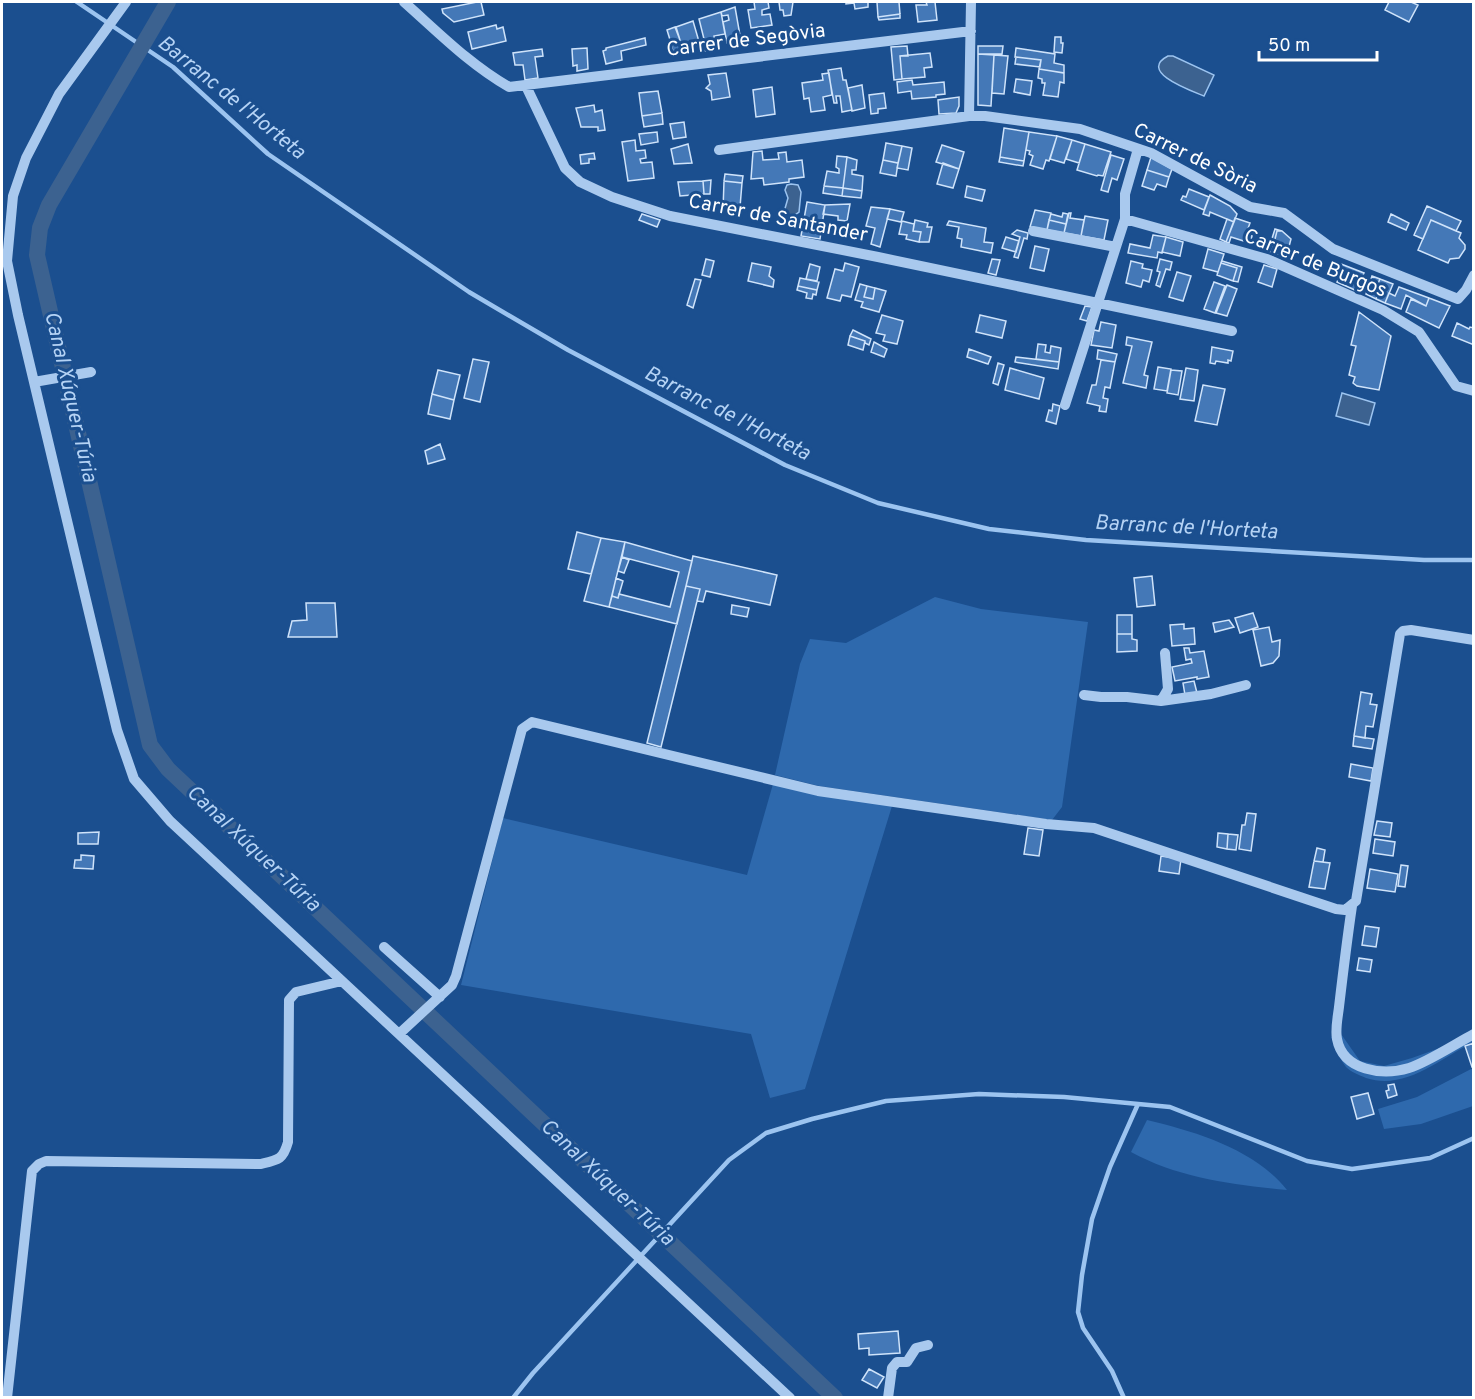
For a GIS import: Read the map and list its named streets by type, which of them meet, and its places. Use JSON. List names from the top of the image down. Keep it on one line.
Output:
{"streets":{"street":["Carrer de Segòvia","Carrer de Sòria","Carrer de Santander","Carrer de Burgos"]},"crossings":[["Carrer de Segòvia","Carrer de Santander"]],"water":["Barranc de l'Horteta","Canal Xúquer-Túria"],"scale_bar":"50 m"}
